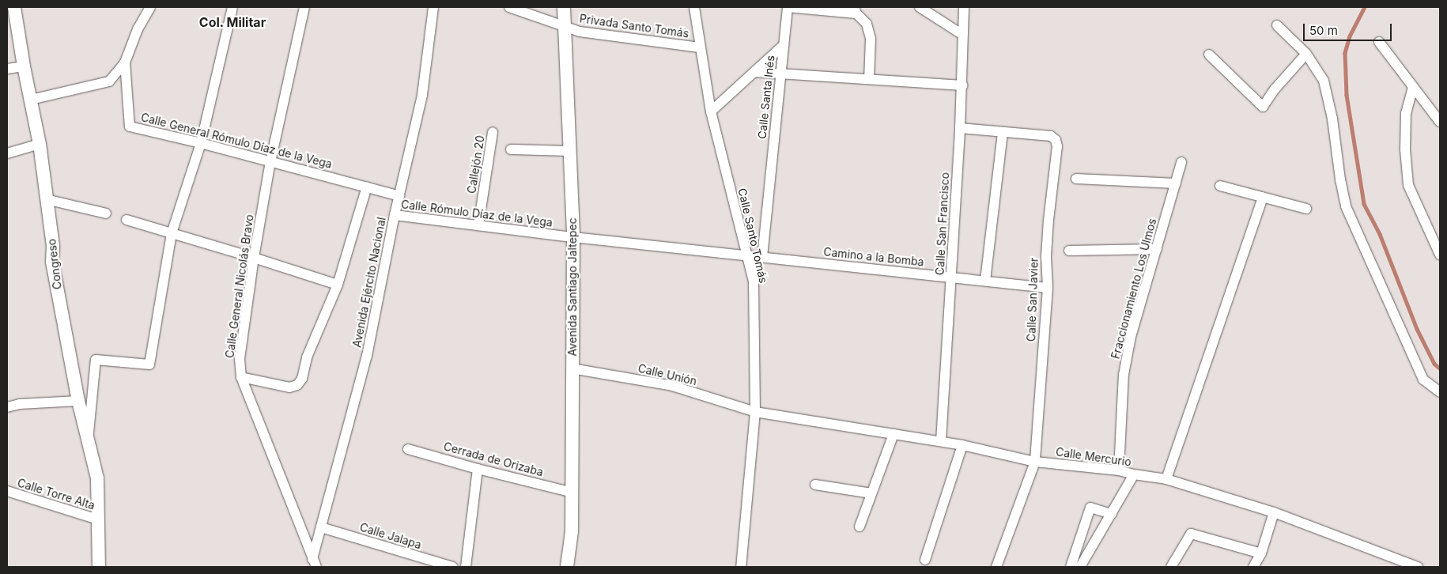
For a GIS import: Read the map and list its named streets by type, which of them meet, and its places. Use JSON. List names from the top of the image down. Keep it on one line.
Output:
{"streets":{"street":["Privada Santo Tomás","Calle Santa Inés","Calle General Rómulo Díaz de la Vega","Callejón 20","Calle Rómulo Díaz de la Vega","Calle San Francisco","Calle Santo Tomás","Camino a la Bomba","Congreso","Avenida Ejército Nacional","Calle General Nicolás Bravo","Avenida Santiago Jaltepec","Fraccionamiento Los Ulmos","Calle San Javier","Calle Unión","Calle Mercurio","Cerrada de Orizaba","Calle Torre Alta","Calle Jalapa"]},"crossings":[["Privada Santo Tomás","Calle Santo Tomás"],["Privada Santo Tomás","Avenida Santiago Jaltepec"],["Calle Santa Inés","Camino a la Bomba"],["Calle General Rómulo Díaz de la Vega","Avenida Ejército Nacional"],["Calle General Rómulo Díaz de la Vega","Calle General Nicolás Bravo"],["Callejón 20","Calle Rómulo Díaz de la Vega"],["Calle Rómulo Díaz de la Vega","Calle Santo Tomás"],["Calle Rómulo Díaz de la Vega","Camino a la Bomba"],["Calle Rómulo Díaz de la Vega","Avenida Ejército Nacional"],["Calle Rómulo Díaz de la Vega","Avenida Santiago Jaltepec"],["Calle San Francisco","Camino a la Bomba"],["Calle San Francisco","Calle Mercurio"],["Calle Santo Tomás","Camino a la Bomba"],["Calle Santo Tomás","Calle Unión"],["Calle Santo Tomás","Calle Mercurio"],["Camino a la Bomba","Calle San Javier"],["Congreso","Calle Torre Alta"],["Avenida Ejército Nacional","Calle General Nicolás Bravo"],["Avenida Ejército Nacional","Calle Jalapa"],["Avenida Santiago Jaltepec","Calle Unión"],["Avenida Santiago Jaltepec","Cerrada de Orizaba"],["Fraccionamiento Los Ulmos","Calle Mercurio"],["Calle San Javier","Calle Mercurio"],["Calle Unión","Calle Mercurio"]],"districts":["Col. Militar"],"scale_bar":"50 m"}
